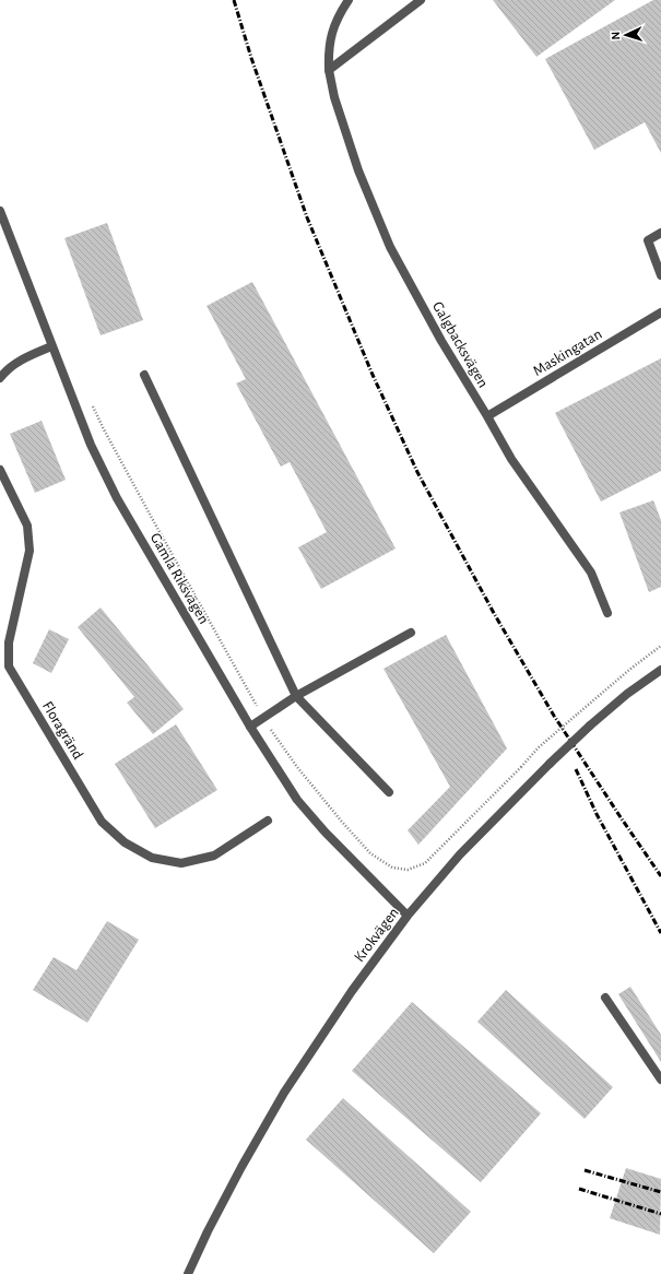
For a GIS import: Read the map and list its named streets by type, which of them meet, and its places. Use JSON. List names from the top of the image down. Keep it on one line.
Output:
{"streets":{"street":["Galgbacksvägen","Maskingatan","Gamla Riksvägen","Floragränd","Krokvägen"]},"crossings":[["Galgbacksvägen","Maskingatan"],["Gamla Riksvägen","Krokvägen"]],"north":"left"}
